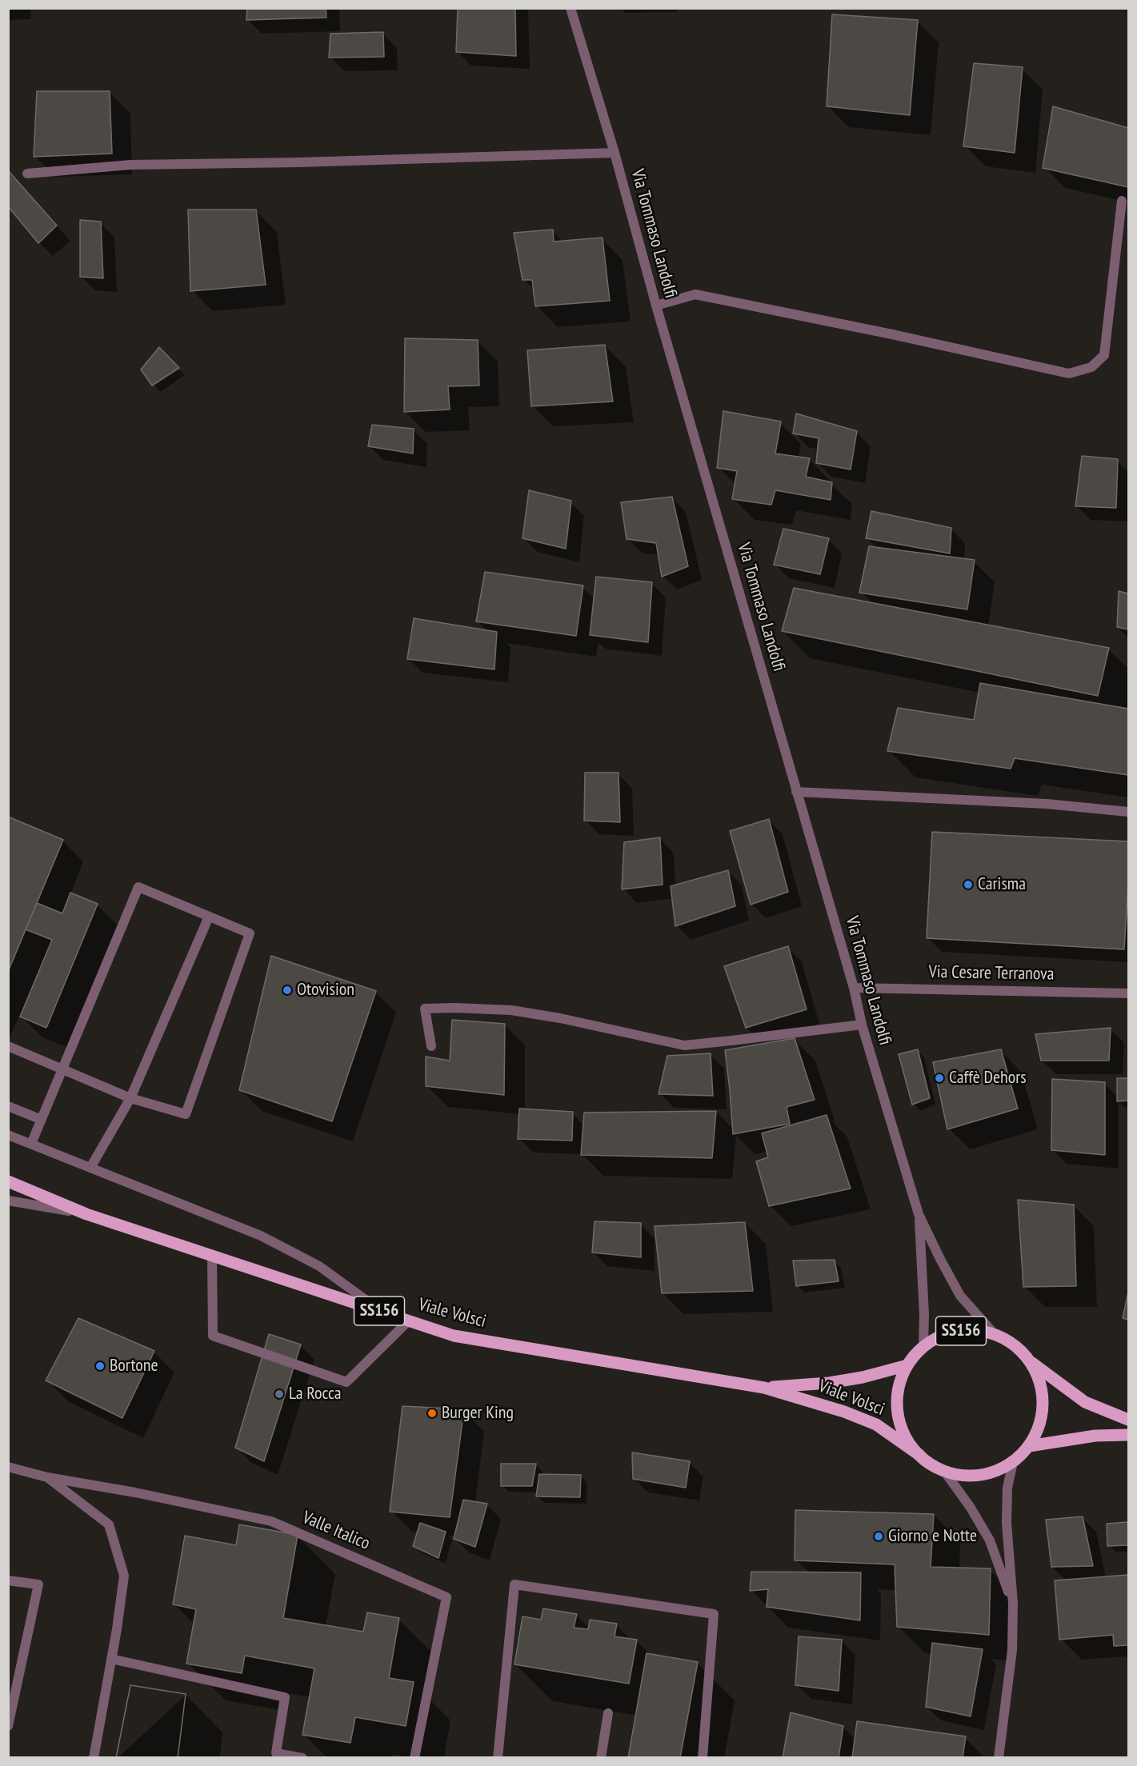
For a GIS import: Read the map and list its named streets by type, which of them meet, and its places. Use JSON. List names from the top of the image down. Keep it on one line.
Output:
{"streets":{"main road":["SS156","Viale Volsci"],"street":["Via Tommaso Landolfi","Via Cesare Terranova","Valle Italico"]},"crossings":[["Via Tommaso Landolfi","Via Cesare Terranova"],["Via Tommaso Landolfi","Viale Volsci"]],"places":["Carisma","Otovision","Caffè Dehors","Bortone","La Rocca","Burger King","Giorno e Notte"]}
